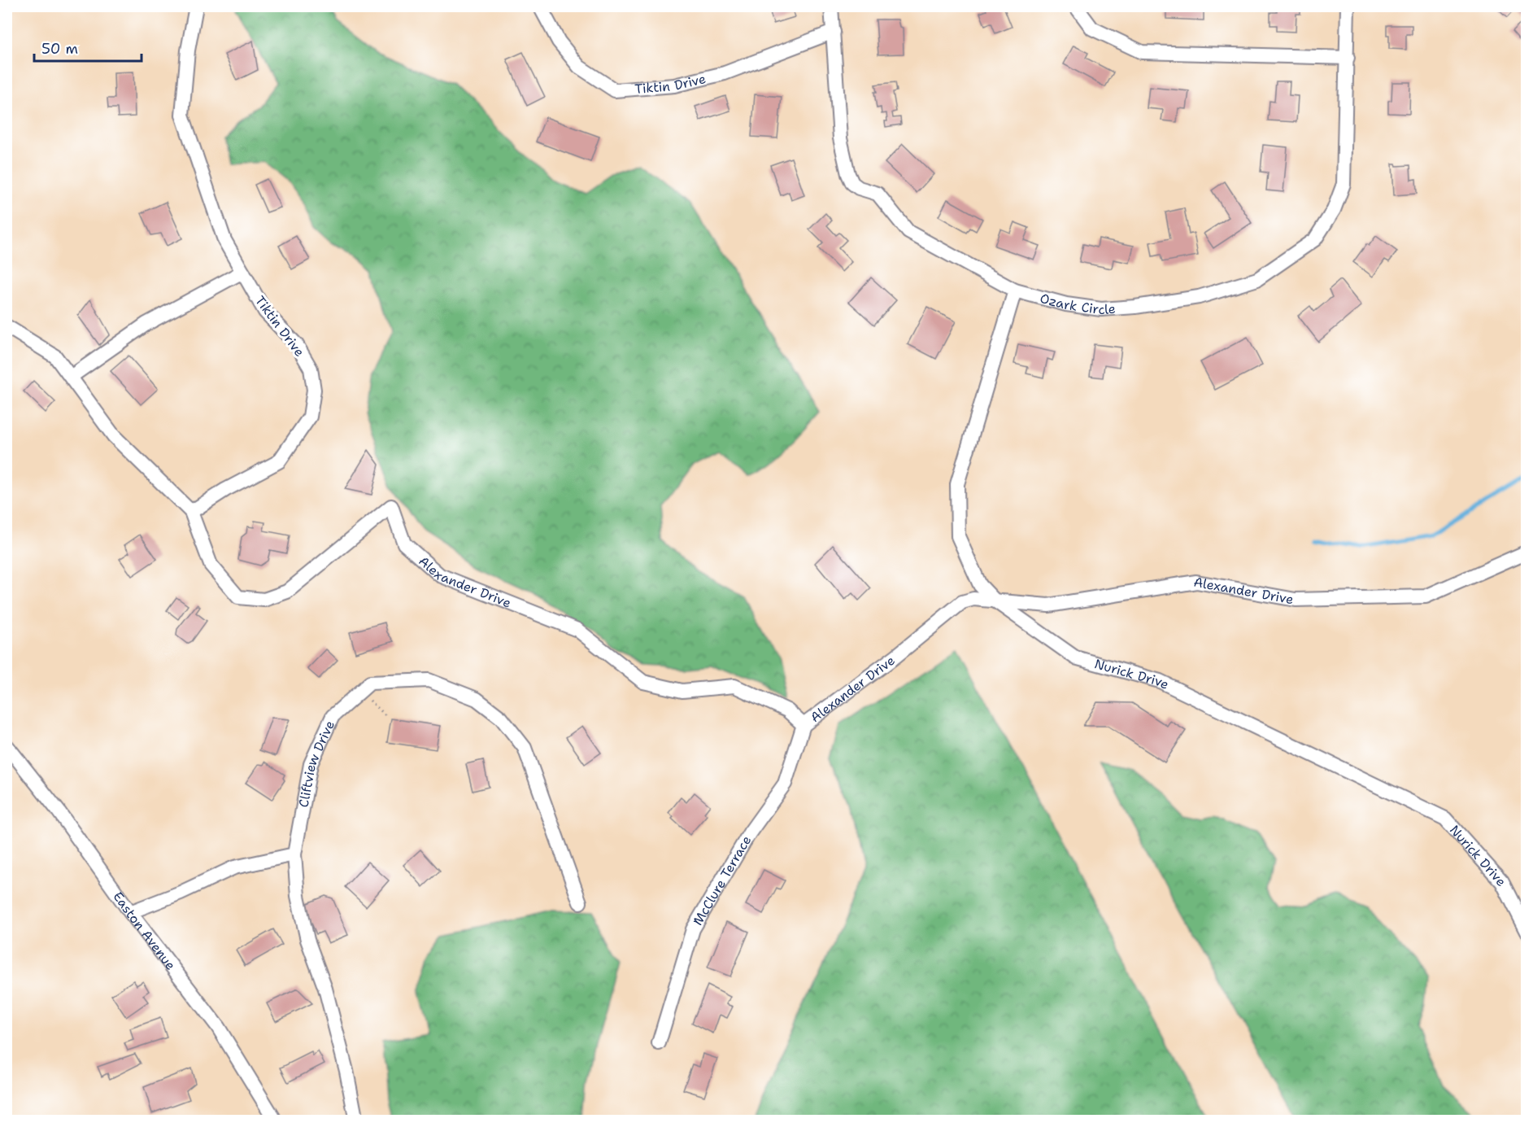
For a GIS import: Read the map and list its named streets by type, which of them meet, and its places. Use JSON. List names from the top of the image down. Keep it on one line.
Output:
{"streets":{"street":["Tiktin Drive","Ozark Circle","Alexander Drive","Nurick Drive","Cliftview Drive","McClure Terrace","Easton Avenue"]},"crossings":[["Tiktin Drive","Ozark Circle"],["Tiktin Drive","Alexander Drive"],["Ozark Circle","Nurick Drive"],["Alexander Drive","Nurick Drive"],["Alexander Drive","McClure Terrace"]],"scale_bar":"50 m"}
